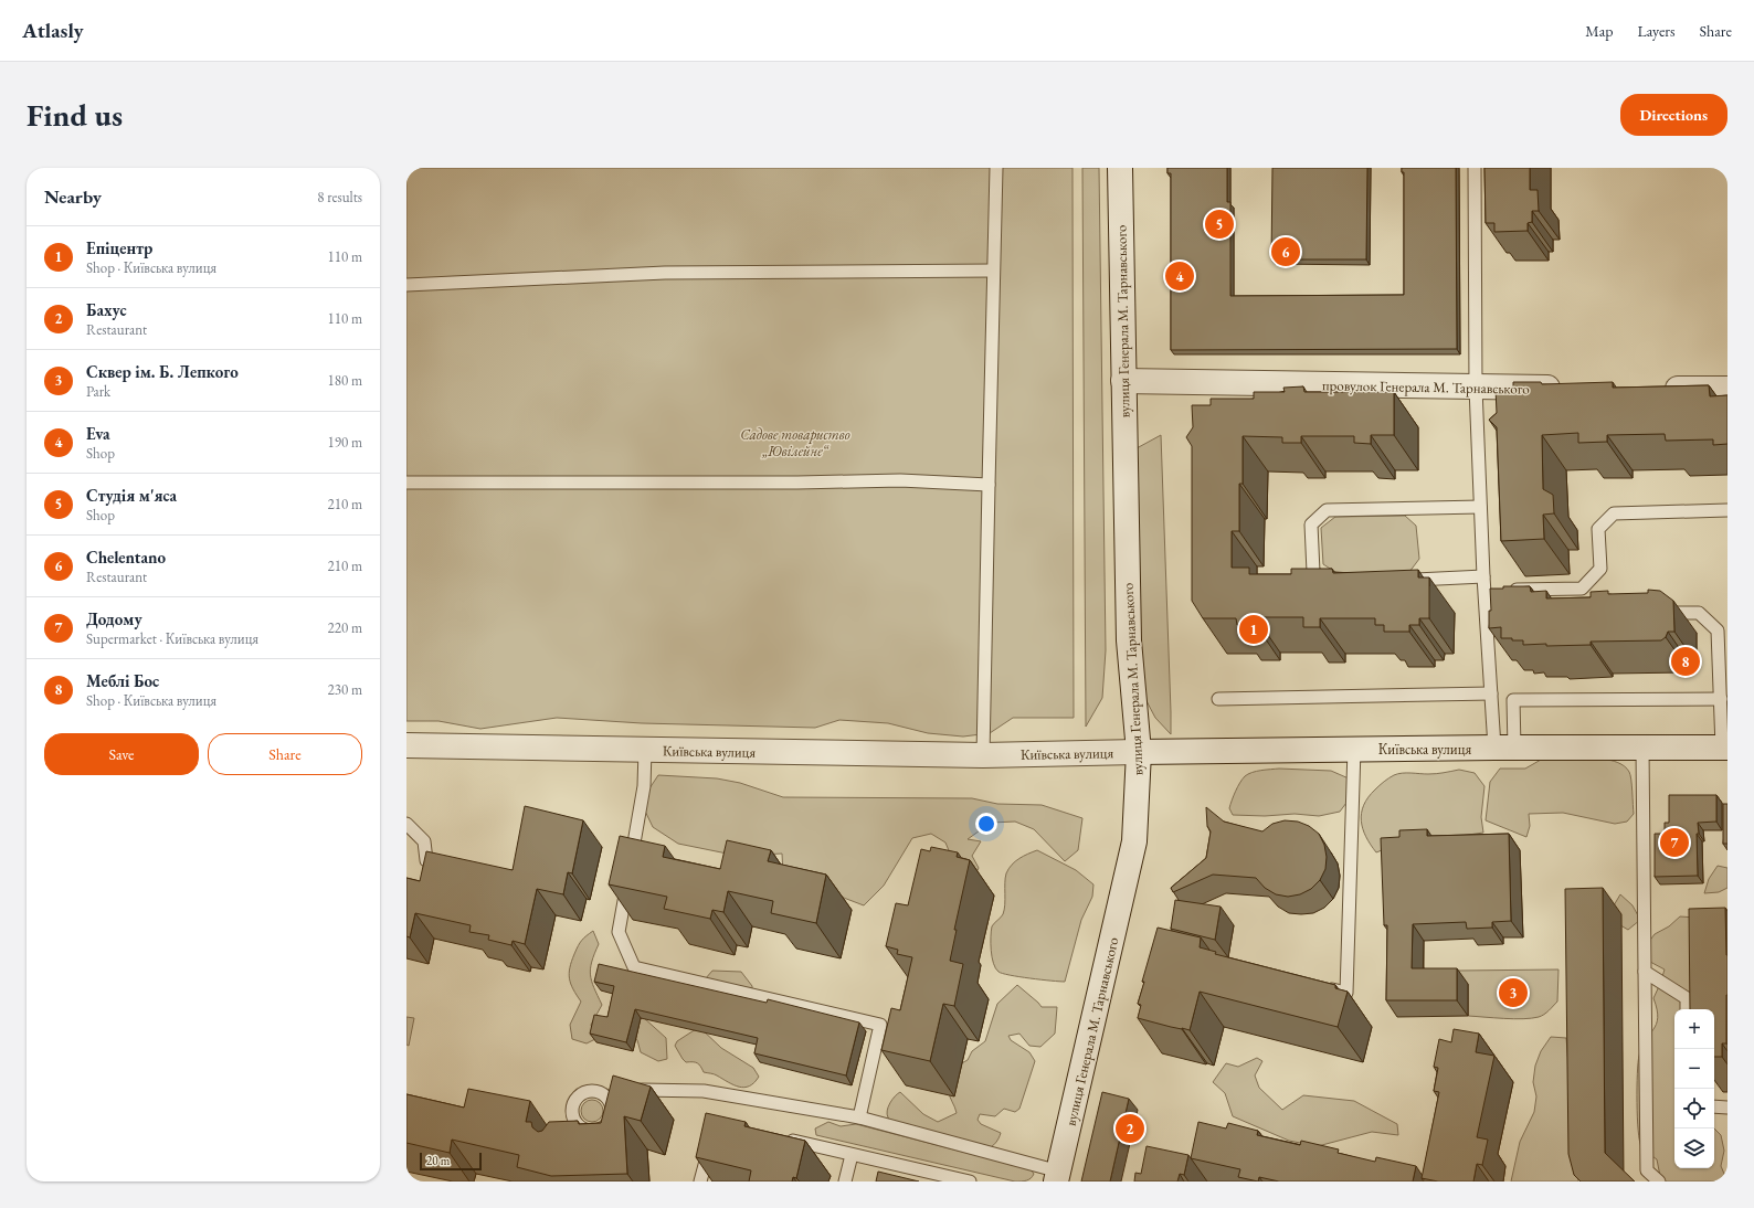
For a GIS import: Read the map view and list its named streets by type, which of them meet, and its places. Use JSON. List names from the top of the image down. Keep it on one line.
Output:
{"streets":{"main road":["вулиця Генерала М. Тарнавського","провулок Генерала М. Тарнавського","Київська вулиця"]},"crossings":[["вулиця Генерала М. Тарнавського","провулок Генерала М. Тарнавського"],["вулиця Генерала М. Тарнавського","Київська вулиця"]],"parks":["Садове товариство „Ювілейне“"],"scale_bar":"20 m","page":{"header":"Atlasly","nav":["Map","Layers","Share"],"buttons":["Directions",["Save","Share"]],"title":"Find us","heading":["Nearby","8 results"],"pins":["5","6","4","1","8","7","3","2"],"list":[{"mark":"1","name":"Епіцентр","note":"Shop · Київська вулиця","value":"110 m"},{"mark":"2","name":"Бахус","note":"Restaurant","value":"110 m"},{"mark":"3","name":"Сквер ім. Б. Лепкого","note":"Park","value":"180 m"},{"mark":"4","name":"Eva","note":"Shop","value":"190 m"},{"mark":"5","name":"Студія м'яса","note":"Shop","value":"210 m"},{"mark":"6","name":"Chelentano","note":"Restaurant","value":"210 m"},{"mark":"7","name":"Додому","note":"Supermarket · Київська вулиця","value":"220 m"},{"mark":"8","name":"Меблі Бос","note":"Shop · Київська вулиця","value":"230 m"}],"map_buttons":["+","−"],"scale":"20 m"}}
